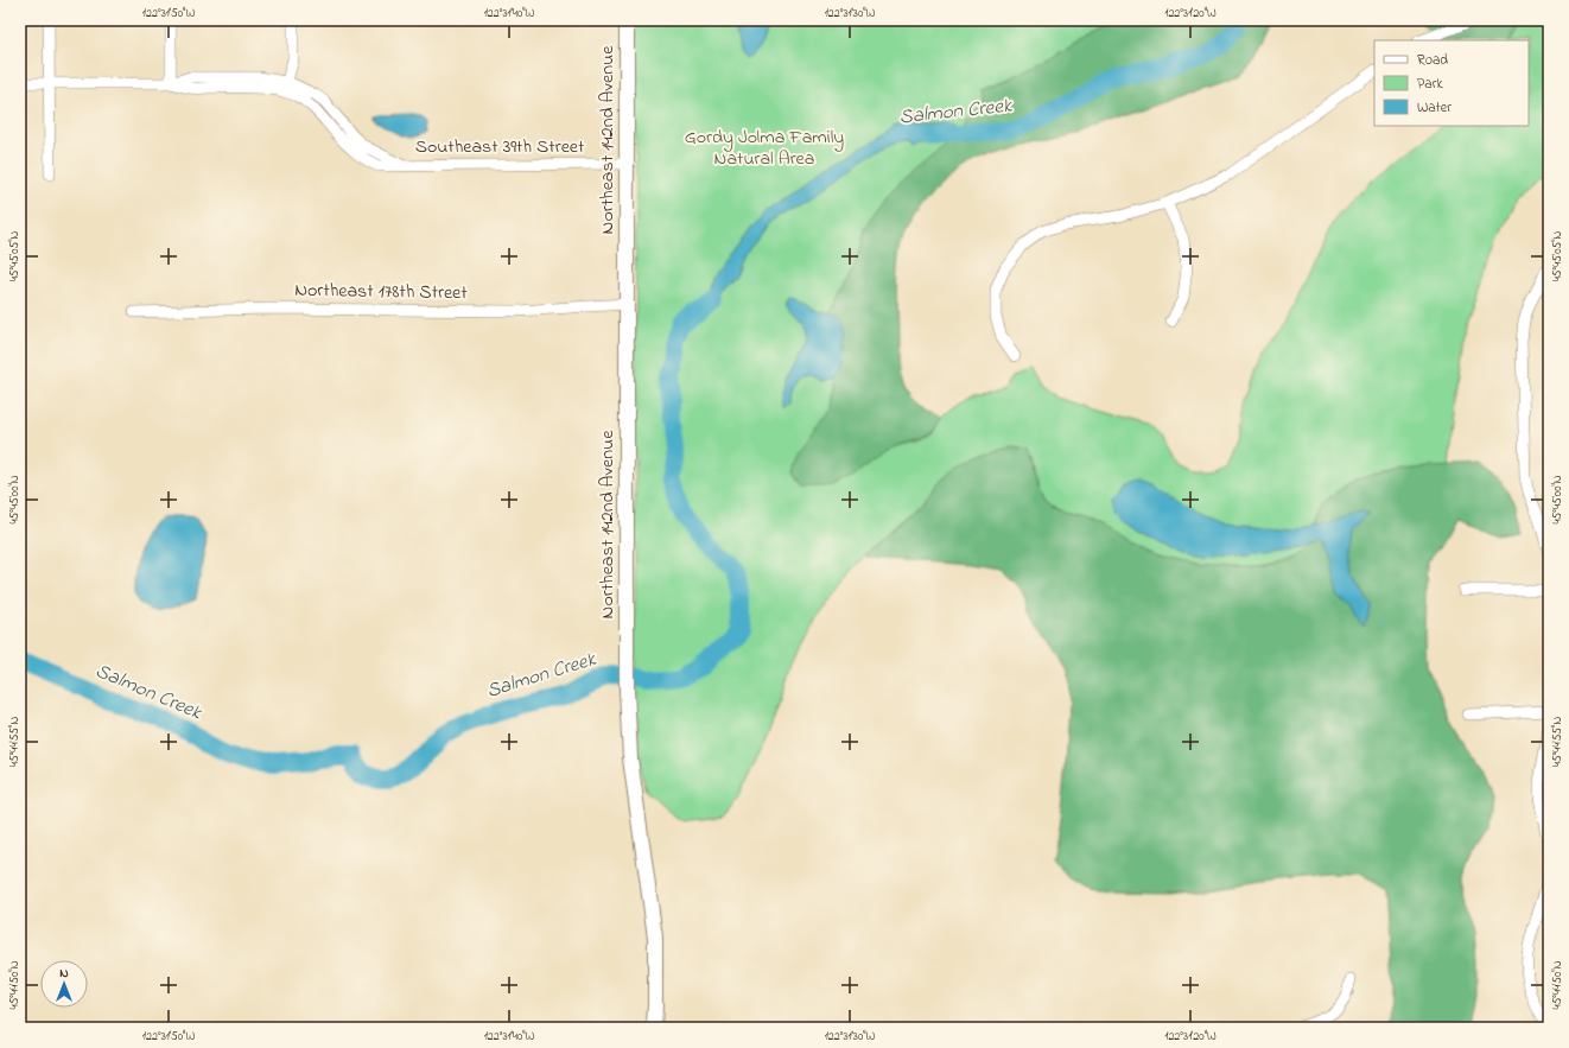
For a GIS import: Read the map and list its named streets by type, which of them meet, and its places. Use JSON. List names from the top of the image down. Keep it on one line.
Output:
{"streets":{"street":["Northeast 142nd Avenue","Southeast 39th Street","Northeast 178th Street"]},"crossings":[["Northeast 142nd Avenue","Southeast 39th Street"],["Northeast 142nd Avenue","Northeast 178th Street"]],"water":["Salmon Creek"],"parks":["Gordy Jolma Family Natural Area"],"legend":["Road","Park","Water"],"north":"top","coordinates":["122°31'50\"W","122°31'40\"W","122°31'30\"W","122°31'20\"W","45°45'05\"N","45°45'00\"N","45°44'55\"N","45°44'50\"N"]}
